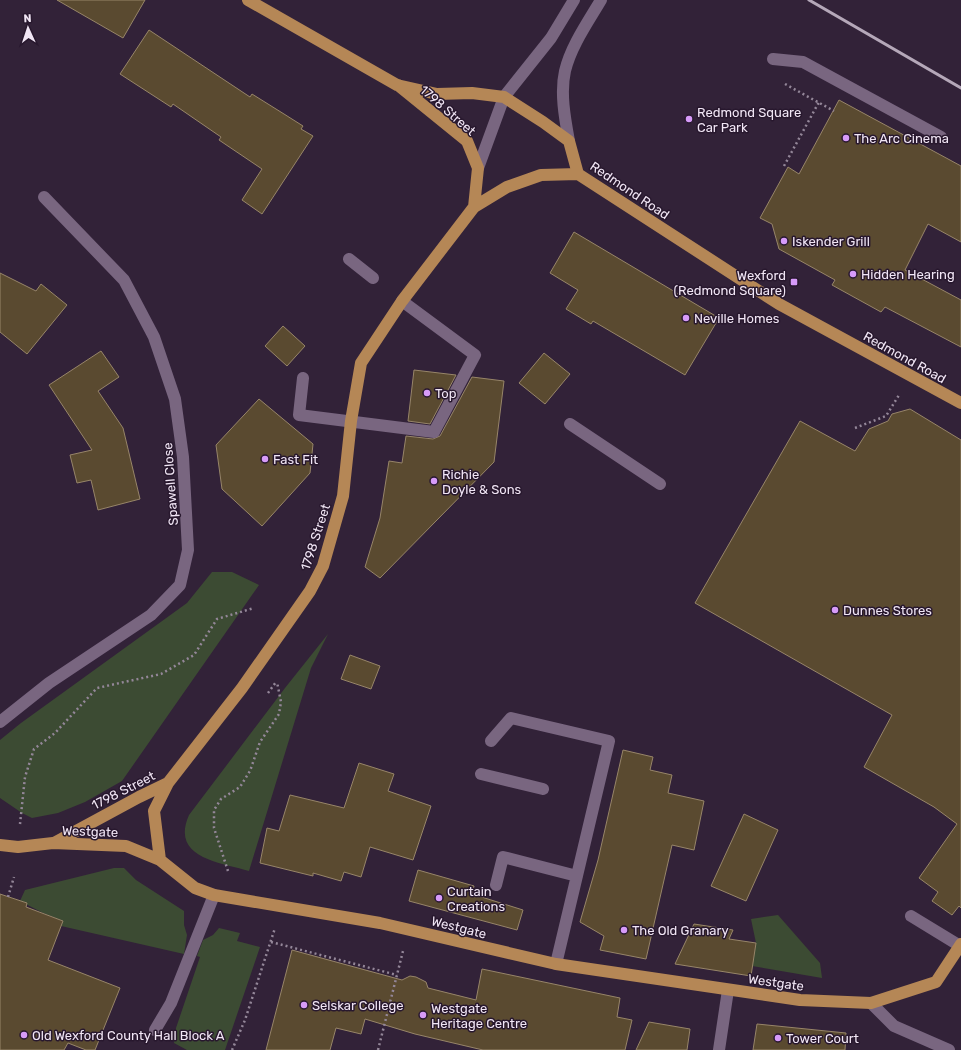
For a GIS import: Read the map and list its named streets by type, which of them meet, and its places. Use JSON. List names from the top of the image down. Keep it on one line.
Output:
{"streets":{"main road":["1798 Street","Redmond Road","Westgate"],"street":["Spawell Close"]},"crossings":[["1798 Street","Redmond Road"],["1798 Street","Westgate"]],"places":{"other":["Redmond Square Car Park","The Arc Cinema","Iskender Grill","Hidden Hearing","Neville Homes","Top","Fast Fit","Richie Doyle & Sons","Dunnes Stores","Curtain Creations","The Old Granary","Selskar College","Westgate Heritage Centre","Old Wexford County Hall Block A","Tower Court"],"transit":["Wexford (Redmond Square)"]},"north":"top"}
